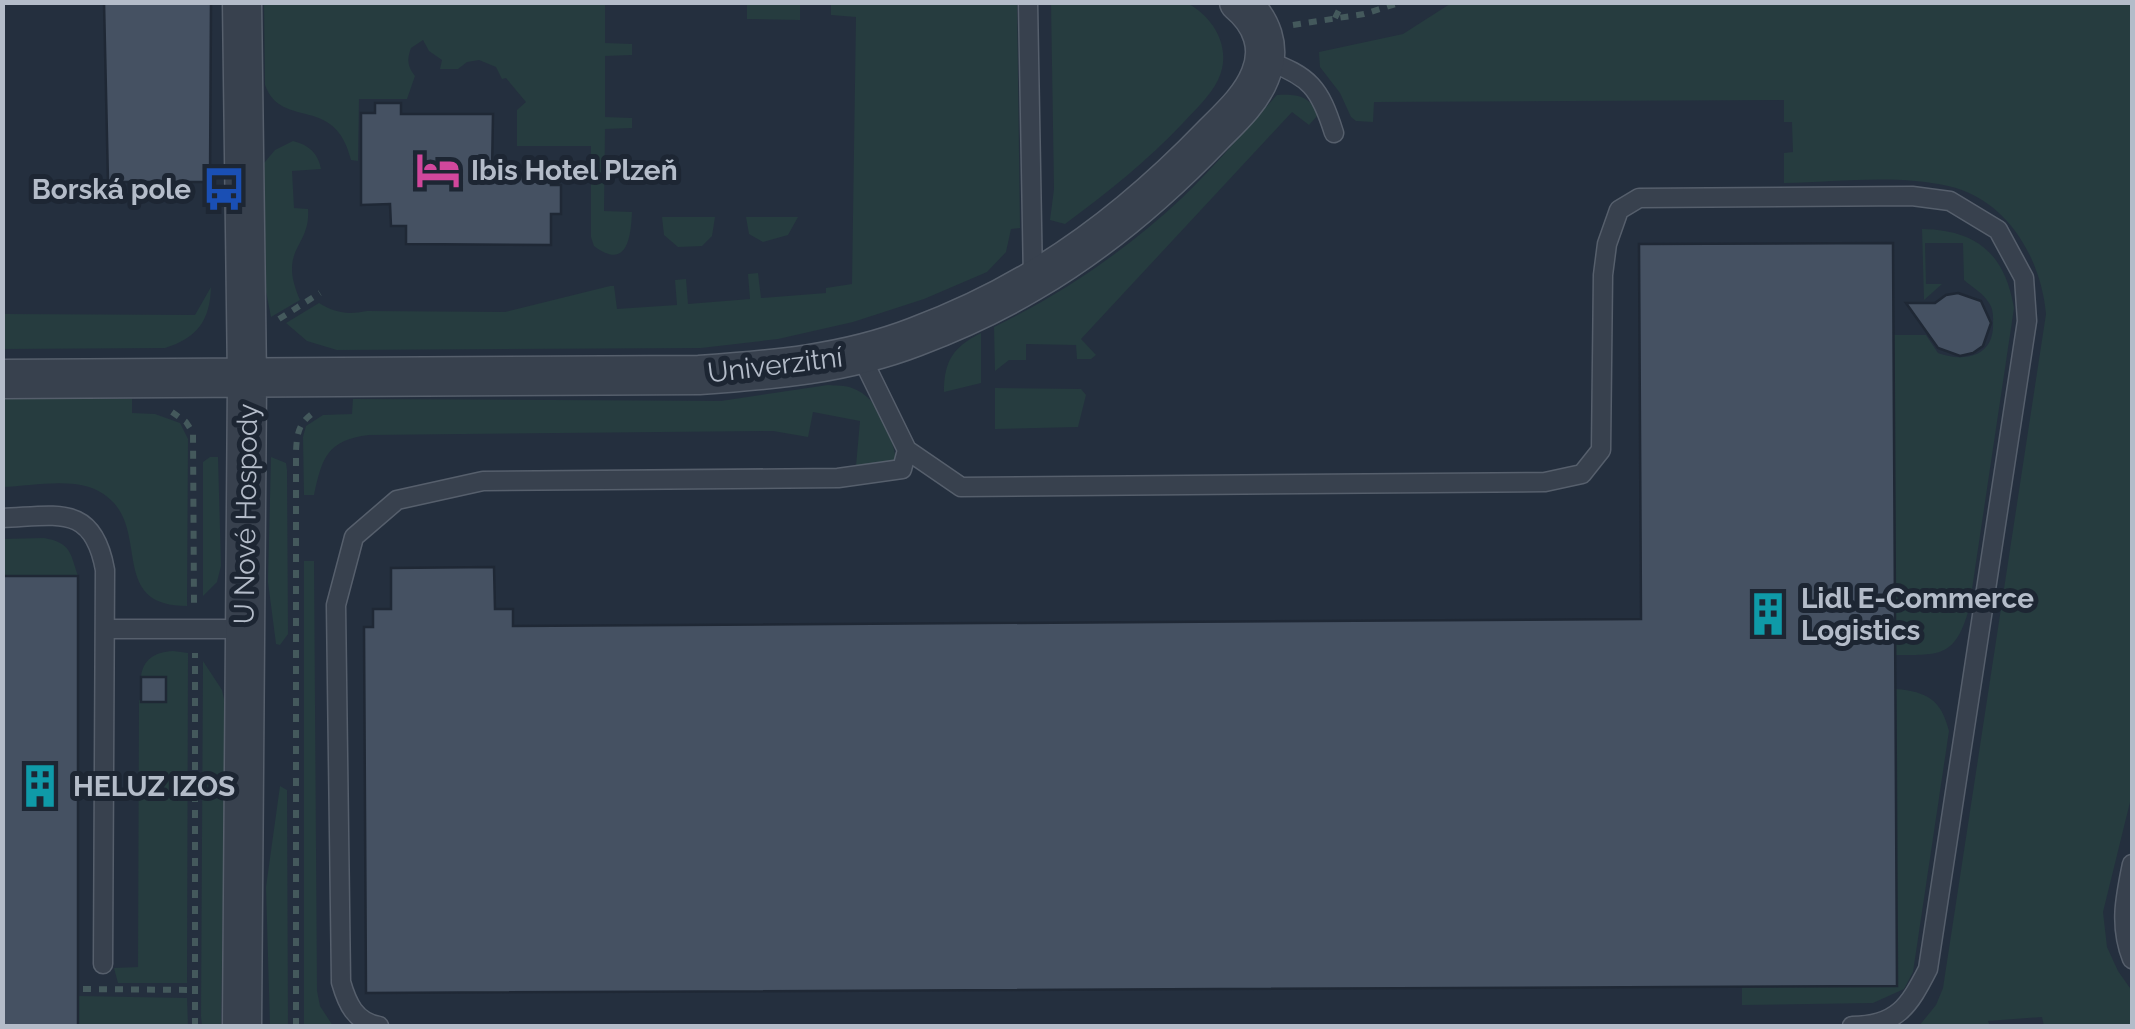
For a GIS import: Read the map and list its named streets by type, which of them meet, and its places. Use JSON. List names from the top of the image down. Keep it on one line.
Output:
{"streets":{"street":["Univerzitní","U Nové Hospody"]},"crossings":[["Univerzitní","U Nové Hospody"]],"places":{"hotel":["Ibis Hotel Plzeň"],"bus stop":["Borská pole"],"building":["Lidl E-Commerce Logistics","HELUZ IZOS"]}}
